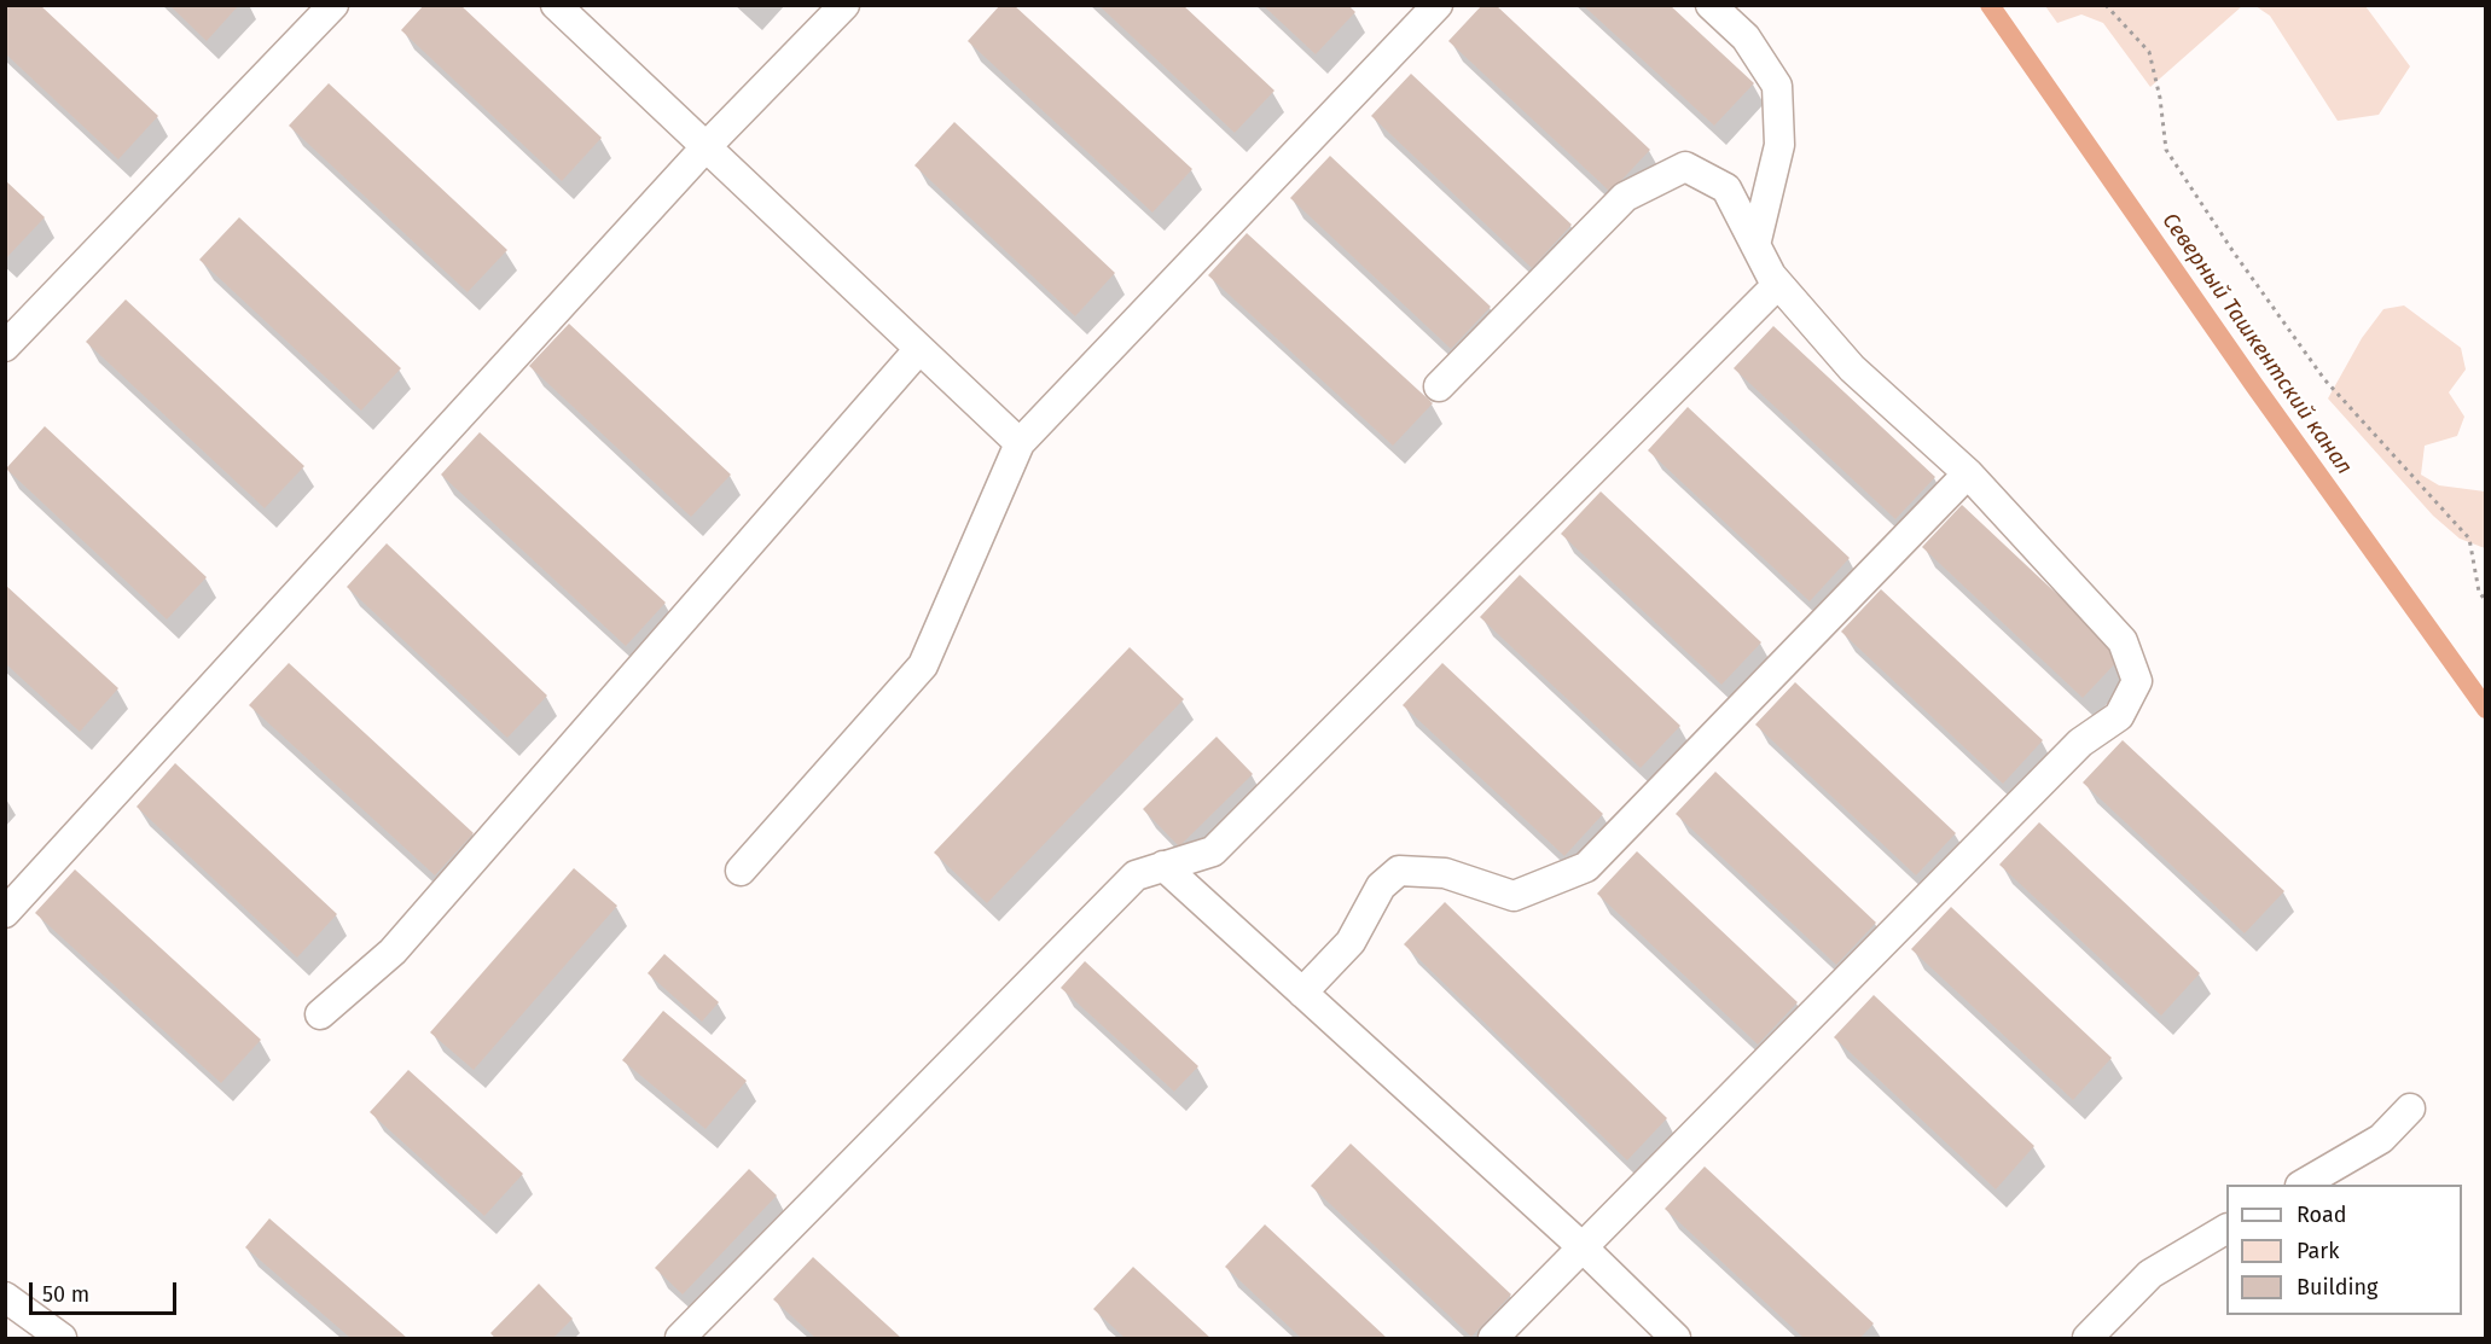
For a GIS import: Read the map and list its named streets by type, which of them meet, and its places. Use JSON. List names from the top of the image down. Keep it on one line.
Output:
{"water":["Северный Ташкентский канал"],"legend":["Road","Park","Building"],"scale_bar":"50 m"}
